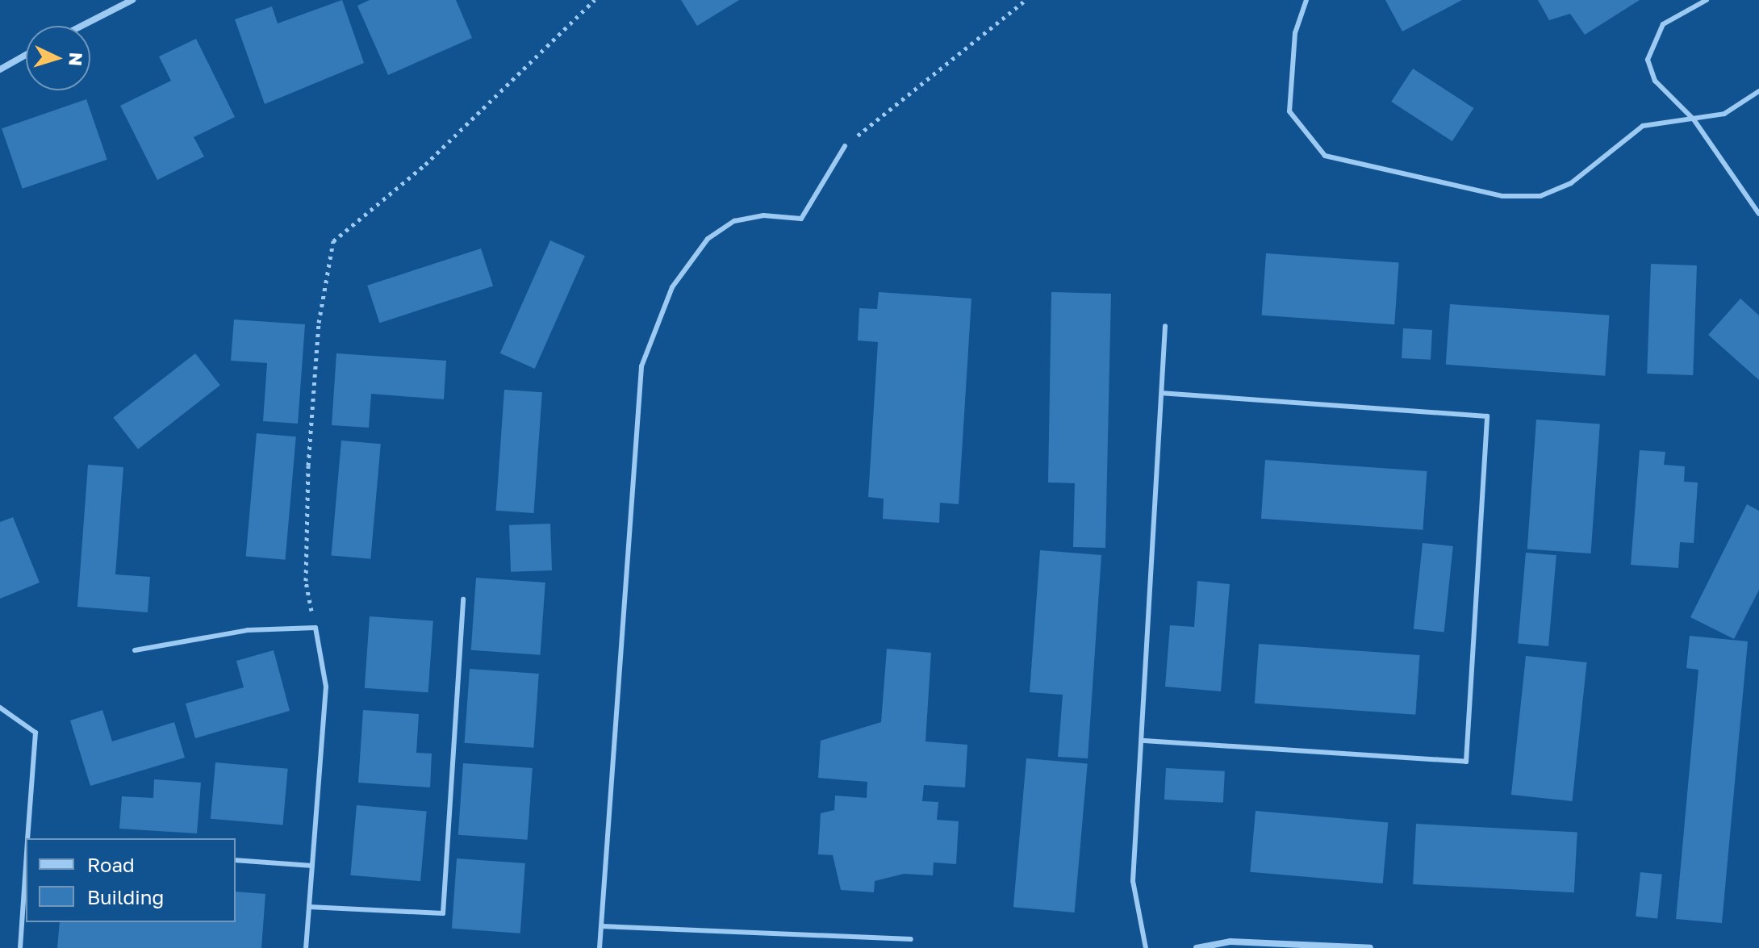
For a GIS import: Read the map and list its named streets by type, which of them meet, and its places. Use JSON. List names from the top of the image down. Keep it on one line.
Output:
{"legend":["Road","Building"],"north":"right"}
